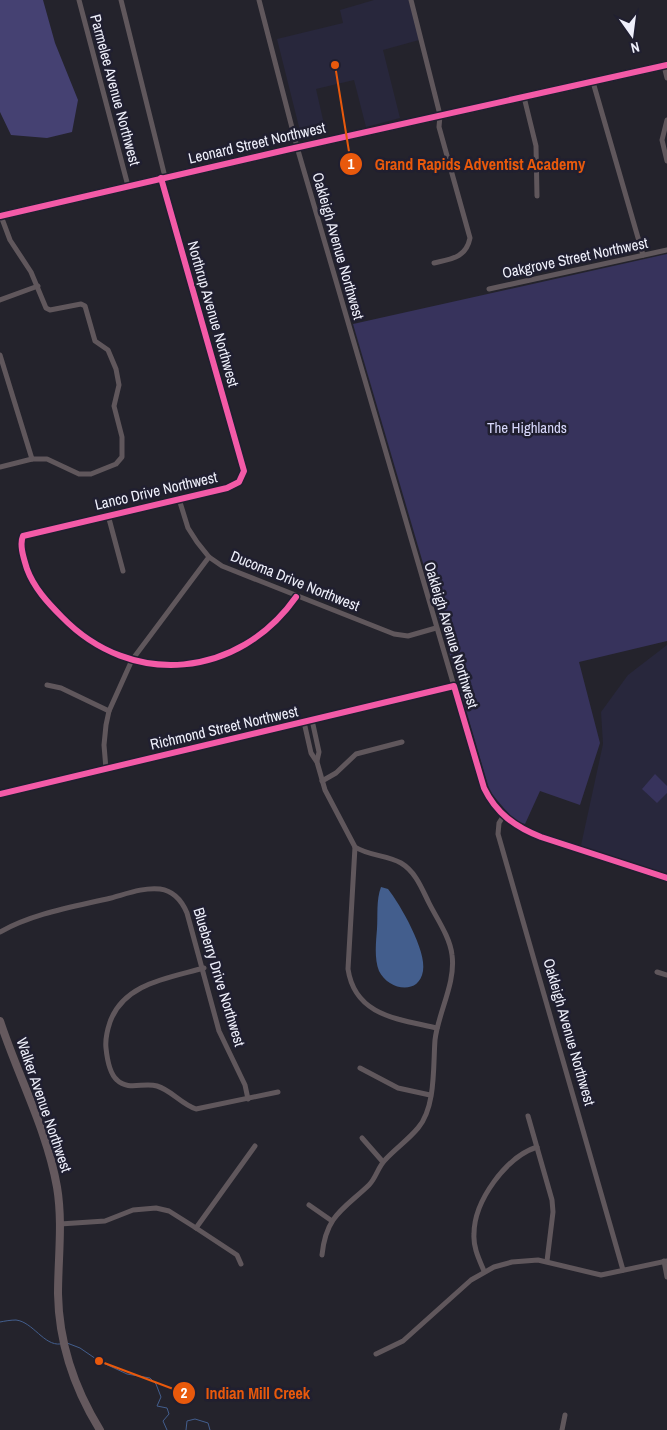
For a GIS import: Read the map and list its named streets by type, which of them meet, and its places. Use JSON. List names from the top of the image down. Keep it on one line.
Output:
{"streets":{"main road":["Leonard Street Northwest","Walker Avenue Northwest"],"street":["Parmelee Avenue Northwest","Oakleigh Avenue Northwest","Oakgrove Street Northwest","Northrup Avenue Northwest","Lanco Drive Northwest","Ducoma Drive Northwest","Richmond Street Northwest","Blueberry Drive Northwest"]},"crossings":[["Parmelee Avenue Northwest","Leonard Street Northwest"],["Leonard Street Northwest","Oakleigh Avenue Northwest"],["Leonard Street Northwest","Northrup Avenue Northwest"],["Oakleigh Avenue Northwest","Ducoma Drive Northwest"],["Oakleigh Avenue Northwest","Richmond Street Northwest"],["Northrup Avenue Northwest","Lanco Drive Northwest"],["Lanco Drive Northwest","Ducoma Drive Northwest"]],"parks":["The Highlands"],"places":["Grand Rapids Adventist Academy","Indian Mill Creek"],"north":"bottom"}
